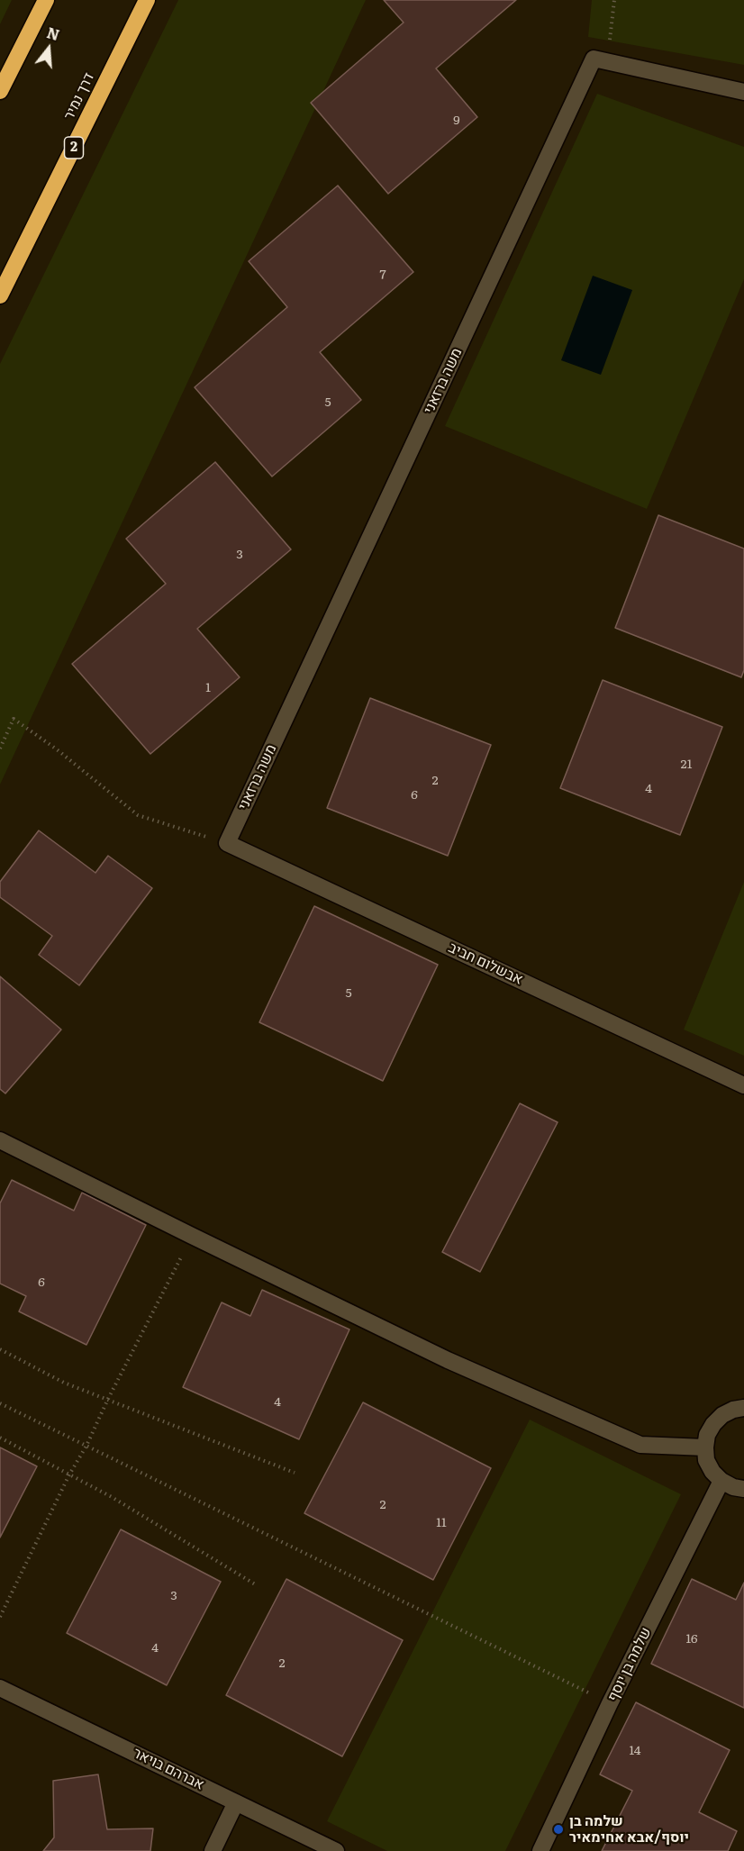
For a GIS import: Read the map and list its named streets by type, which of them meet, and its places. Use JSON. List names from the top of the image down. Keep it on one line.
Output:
{"streets":{"highway":["דרך נמיר","2"],"street":["משה ברזאני","אבשלום חביב","שלמה בן יוסף","אברהם בויאר"]},"crossings":[["משה ברזאני","אבשלום חביב"]],"places":["שלמה בן יוסף/אבא אחימאיר"],"house_numbers":["9","7","5","3","1","21","2","4","6","5","6","4","2","11","3","16","4","2","14"],"north":"top"}
